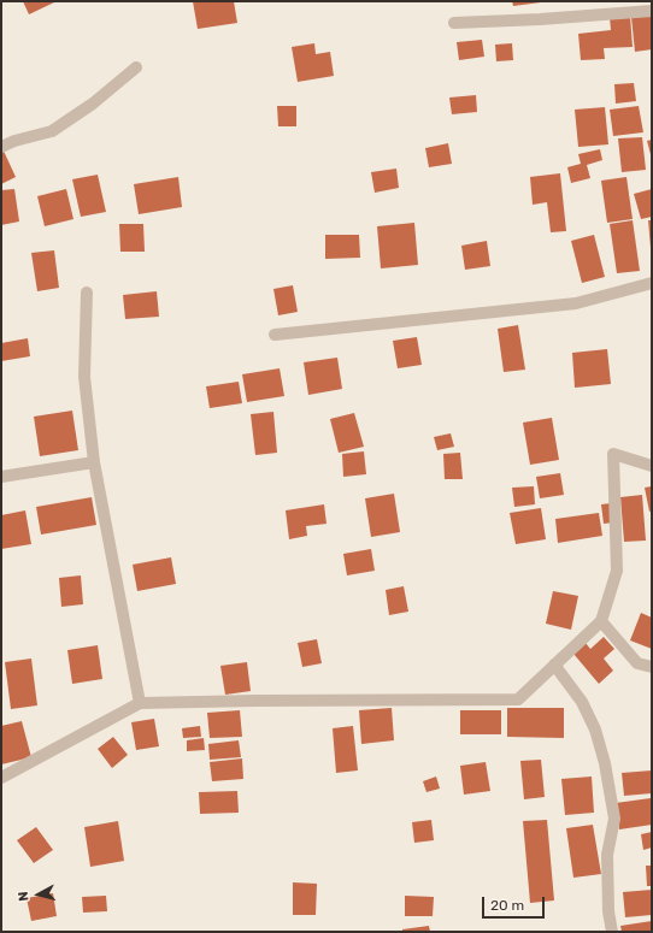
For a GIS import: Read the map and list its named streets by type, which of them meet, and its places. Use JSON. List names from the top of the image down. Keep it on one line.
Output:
{"scale_bar":"20 m","north":"left"}
